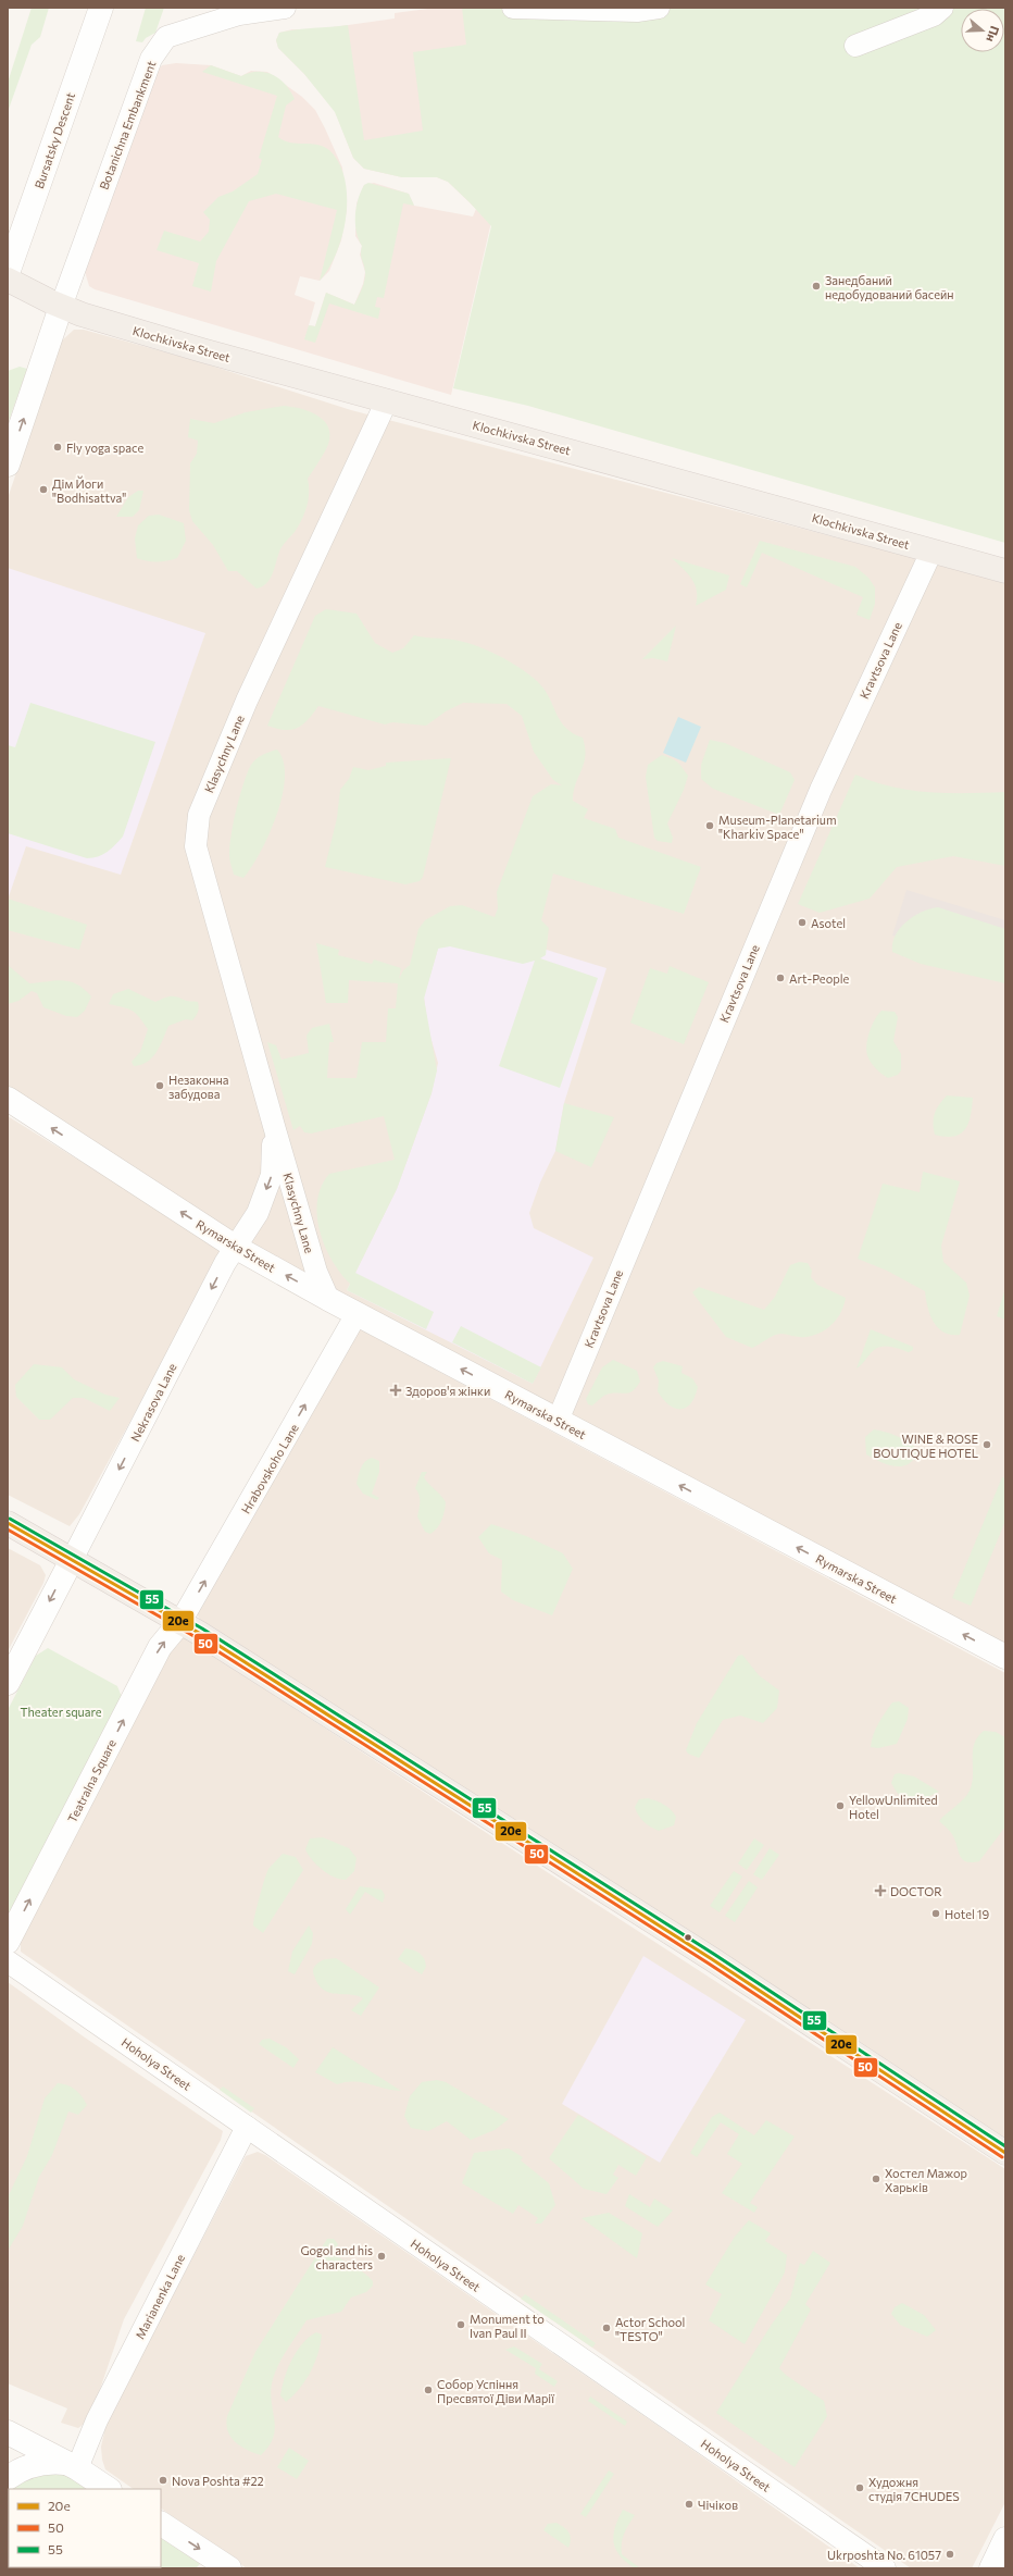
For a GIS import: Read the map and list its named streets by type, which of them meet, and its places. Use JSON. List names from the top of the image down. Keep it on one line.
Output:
{"streets":{"main road":["Klochkivska Street"],"street":["Botanichna Embankment","Bursatsky Descent","Kravtsova Lane","Klasychny Lane","Rymarska Street","Nekrasova Lane","Hrabovskoho Lane","Teatralna Square","Hoholya Street","Marianenka Lane"]},"crossings":[["Botanichna Embankment","Klochkivska Street"],["Klochkivska Street","Kravtsova Lane"],["Klochkivska Street","Klasychny Lane"],["Kravtsova Lane","Rymarska Street"],["Klasychny Lane","Rymarska Street"],["Klasychny Lane","Nekrasova Lane"],["Rymarska Street","Nekrasova Lane"],["Rymarska Street","Hrabovskoho Lane"],["Hrabovskoho Lane","Teatralna Square"],["Hoholya Street","Marianenka Lane"]],"one_way":["Rymarska Street","Nekrasova Lane","Hrabovskoho Lane"],"parks":["Theater square"],"places":{"other":["Занедбаний недобудований басейн","Fly yoga space","Дім Йоги \"Bodhisattva\"","Museum-Planetarium \"Kharkiv Space\"","Asotel","Art-People","Незаконна забудова","WINE & ROSE BOUTIQUE HOTEL","YellowUnlimited Hotel","Hotel 19","Хостел Мажор Харьків","Gogol and his characters","Monument to Ivan Paul II","Actor School \"TЕSTO\"","Собор Успіння Пресвятої Діви Марії","Nova Poshta #22","Художня студія 7CHUDES","Чічіков","Ukrposhta No. 61057"],"health":["Здоров'я жінки","DOCTOR"]},"lines":["transit line 55","transit line 20е","transit line 50"],"legend":["20е","50","55"],"north":"right"}
